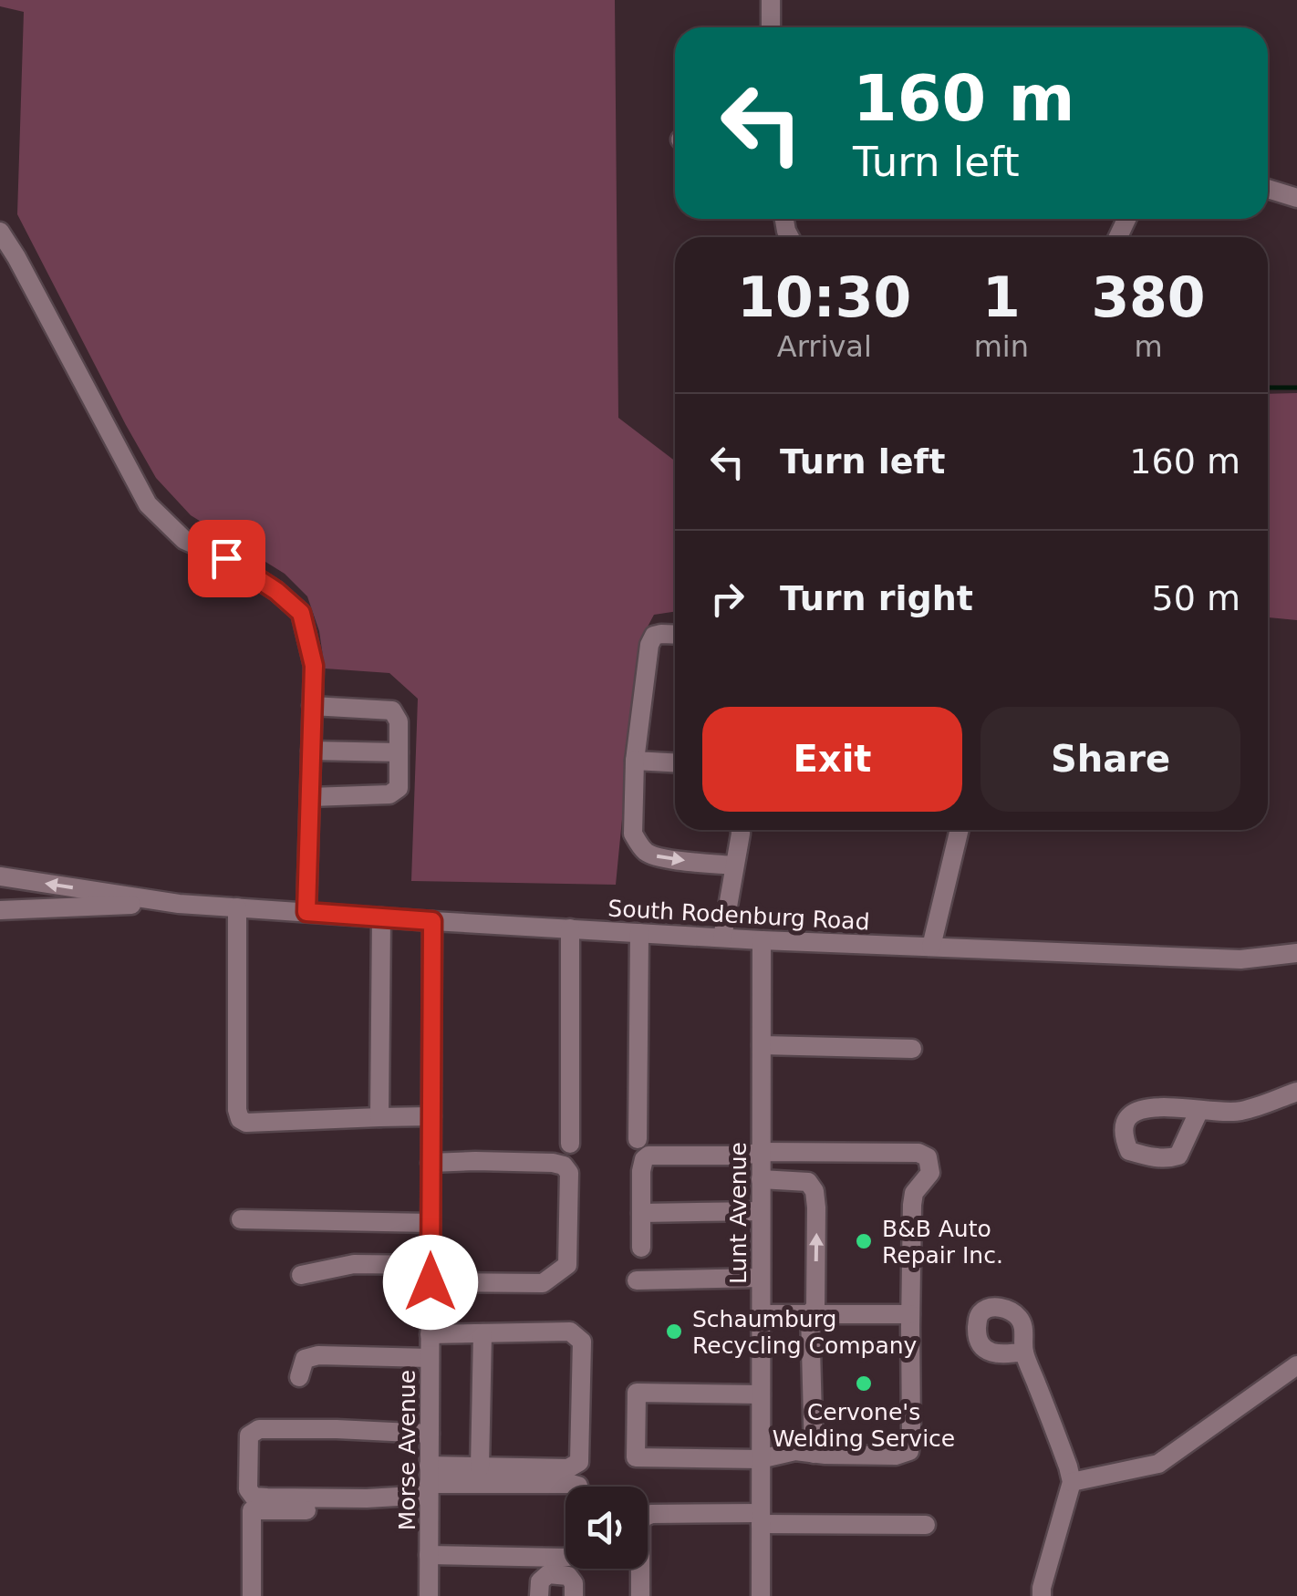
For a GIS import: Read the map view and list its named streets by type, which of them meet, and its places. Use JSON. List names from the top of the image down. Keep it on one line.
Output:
{"streets":{"street":["South Rodenburg Road","Lunt Avenue","Morse Avenue"]},"crossings":[["South Rodenburg Road","Lunt Avenue"],["South Rodenburg Road","Morse Avenue"]],"places":["B&B Auto Repair Inc.","Schaumburg Recycling Company","Cervone's Welding Service"],"page":{"turn":["160 m","Turn left"],"eta":["10:30","Arrival","1","min","380","m"],"list":[{"name":"Turn left","value":"160 m"},{"name":"Turn right","value":"50 m"}],"buttons":["Exit","Share"]}}
